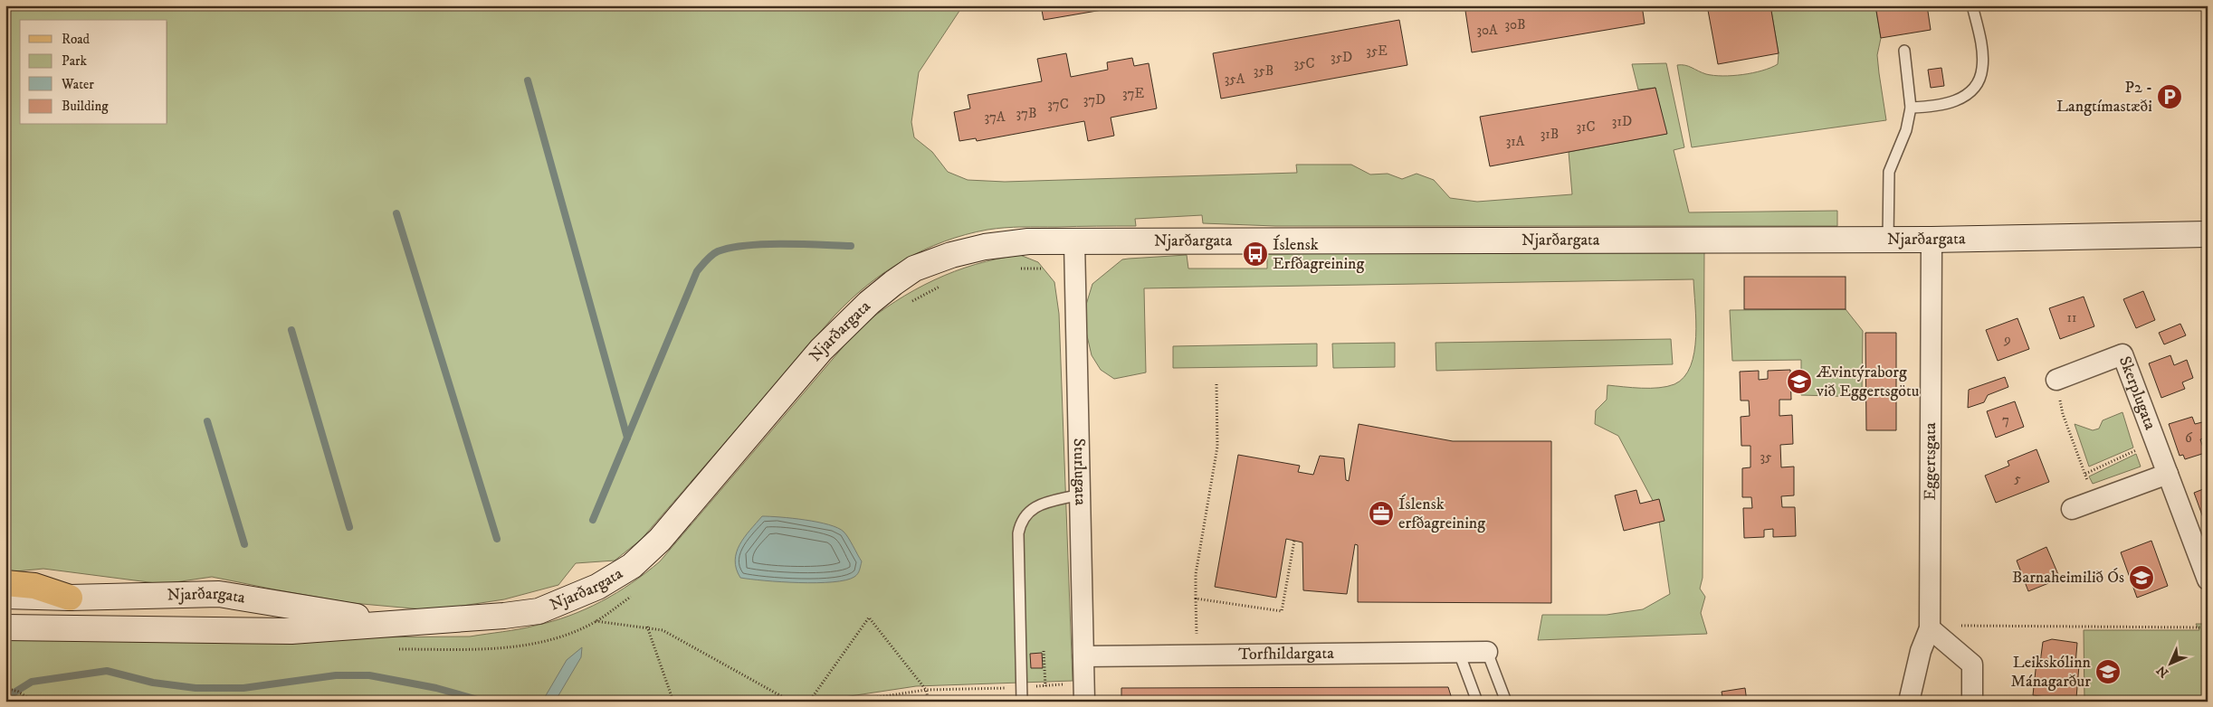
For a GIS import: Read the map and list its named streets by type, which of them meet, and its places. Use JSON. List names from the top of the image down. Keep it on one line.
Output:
{"streets":{"main road":["Njarðargata"],"street":["Skerplugata","Eggertsgata","Sturlugata","Torfhildargata"]},"crossings":[["Njarðargata","Eggertsgata"],["Njarðargata","Sturlugata"],["Sturlugata","Torfhildargata"]],"places":{"parking":["P2 - Langtímastæði"],"bus stop":["Íslensk Erfðagreining"],"school or university":["Ævintýraborg við Eggertsgötu","Barnaheimilið Ós","Leikskólinn Mánagarður"],"office":["Íslensk erfðagreining"]},"house_numbers":["30B","30A","35E","35D","35C","35B","35A","37E","37D","37C","37B","37A","31D","31C","31B","31A","11","9","7","6","35","5"],"legend":["Road","Park","Water","Building"],"north":"bottom left"}
